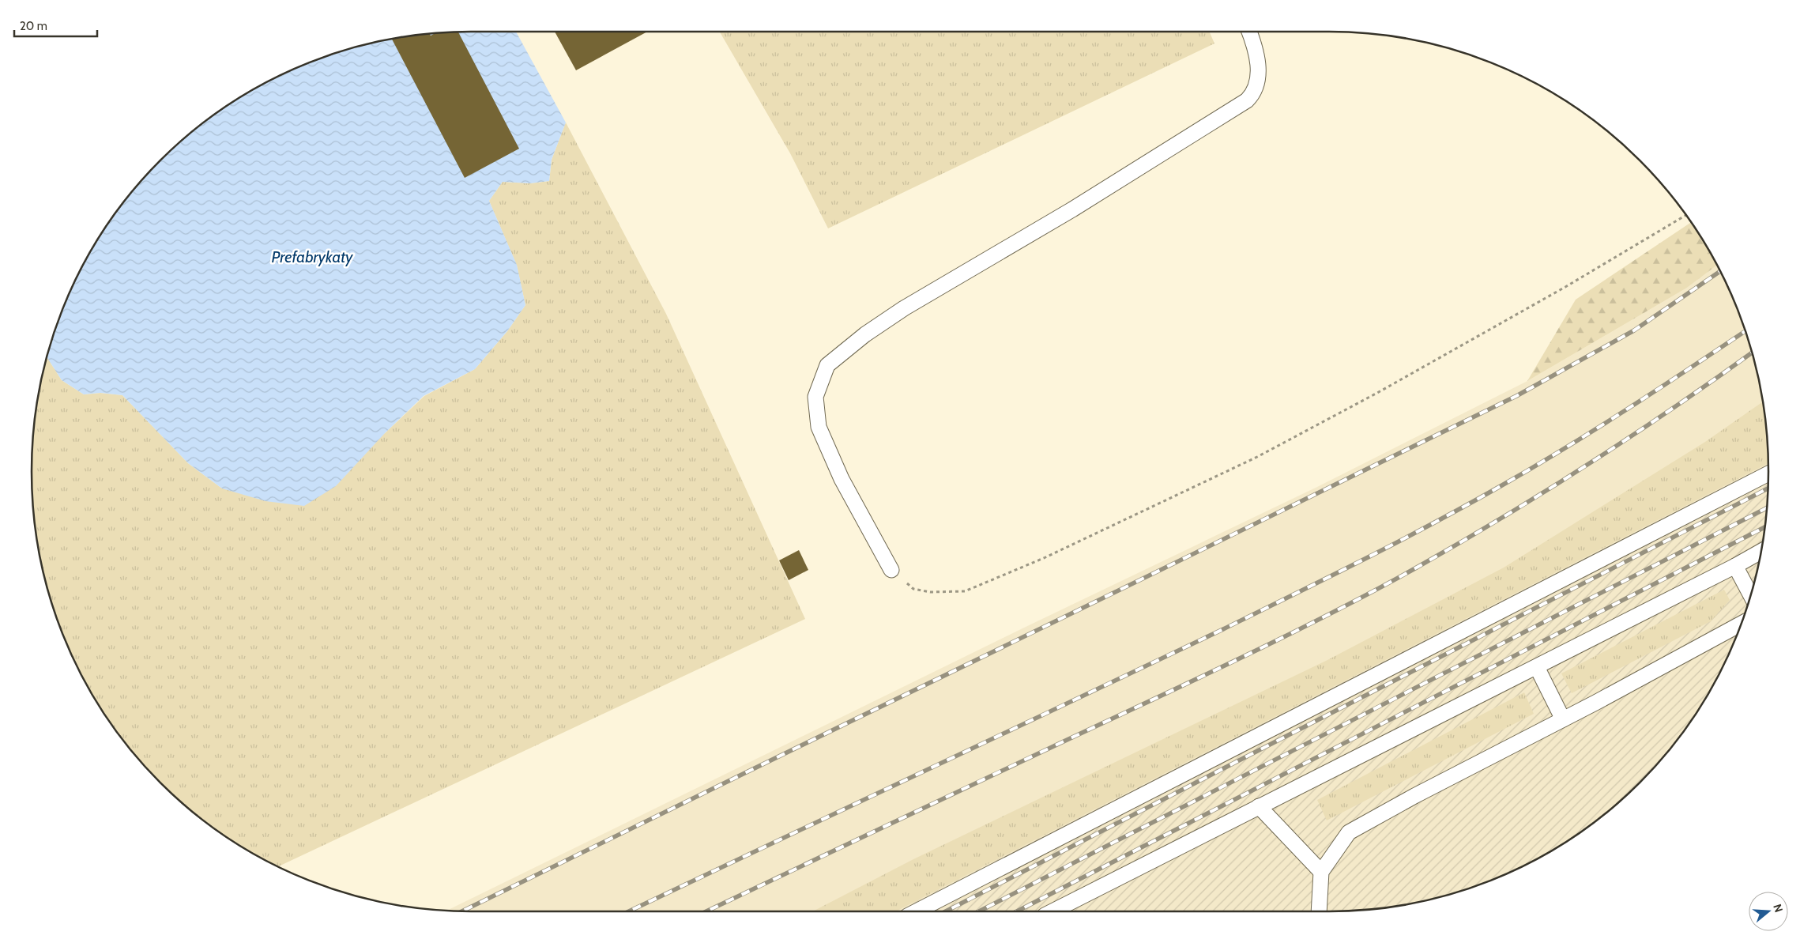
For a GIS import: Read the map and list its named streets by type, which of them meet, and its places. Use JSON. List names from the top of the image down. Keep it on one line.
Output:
{"water":["Prefabrykaty"],"scale_bar":"20 m","north":"right"}
